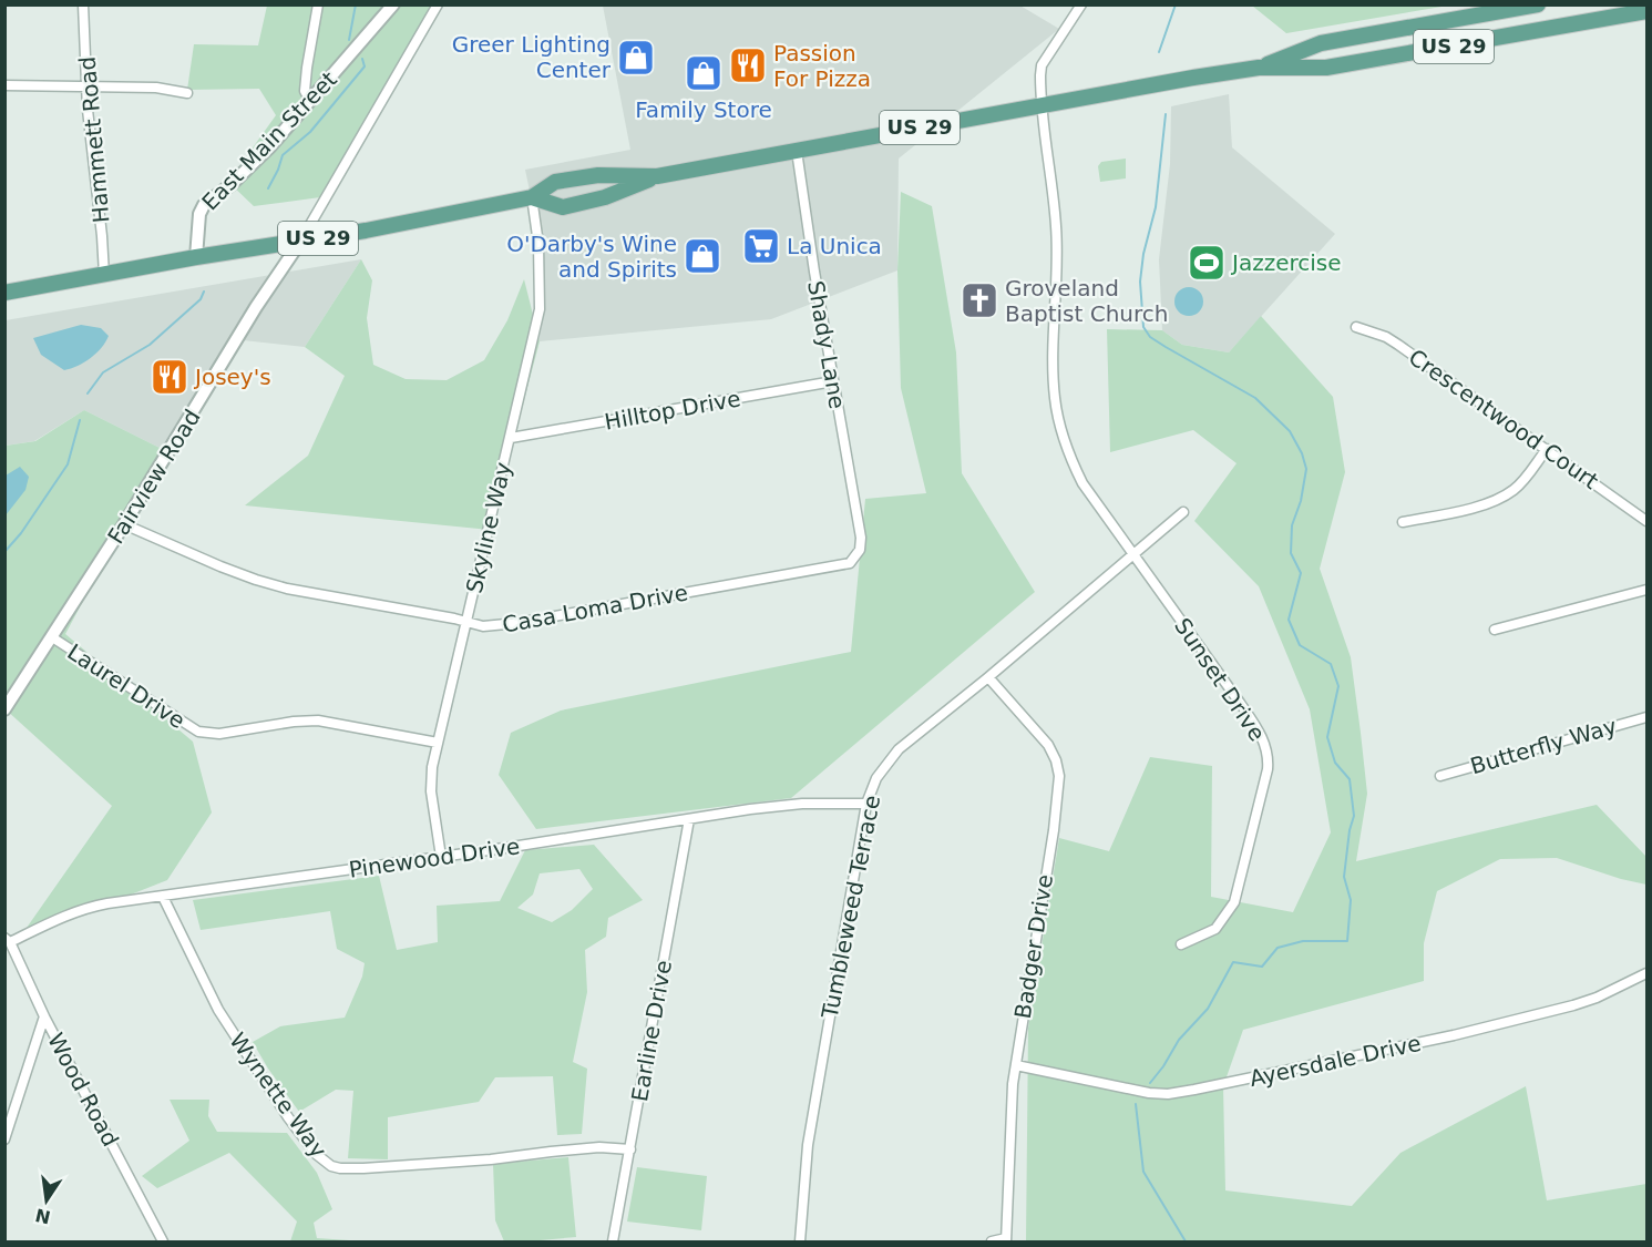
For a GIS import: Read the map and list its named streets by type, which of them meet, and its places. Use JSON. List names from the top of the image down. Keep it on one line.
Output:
{"streets":{"main road":["US 29"],"street":["Hammett Road","East Main Street","Shady Lane","Hilltop Drive","Crescentwood Court","Fairview Road","Skyline Way","Casa Loma Drive","Sunset Drive","Laurel Drive","Butterfly Way","Pinewood Drive","Tumbleweed Terrace","Badger Drive","Earline Drive","Ayersdale Drive","Wood Road","Wynette Way"]},"crossings":[["US 29","Hammett Road"],["US 29","East Main Street"],["US 29","Shady Lane"],["US 29","Fairview Road"],["US 29","Skyline Way"],["US 29","Sunset Drive"],["Shady Lane","Hilltop Drive"],["Shady Lane","Casa Loma Drive"],["Hilltop Drive","Skyline Way"],["Fairview Road","Casa Loma Drive"],["Fairview Road","Laurel Drive"],["Skyline Way","Casa Loma Drive"],["Skyline Way","Laurel Drive"],["Skyline Way","Pinewood Drive"],["Sunset Drive","Tumbleweed Terrace"],["Pinewood Drive","Tumbleweed Terrace"],["Pinewood Drive","Earline Drive"],["Pinewood Drive","Wood Road"],["Pinewood Drive","Wynette Way"],["Tumbleweed Terrace","Badger Drive"],["Badger Drive","Ayersdale Drive"],["Earline Drive","Wynette Way"]],"places":{"shop":["Greer Lighting Center","Family Store","O'Darby's Wine and Spirits"],"restaurant":["Passion For Pizza","Josey's"],"supermarket":["La Unica"],"sports":["Jazzercise"],"church":["Groveland Baptist Church"]},"north":"bottom"}
